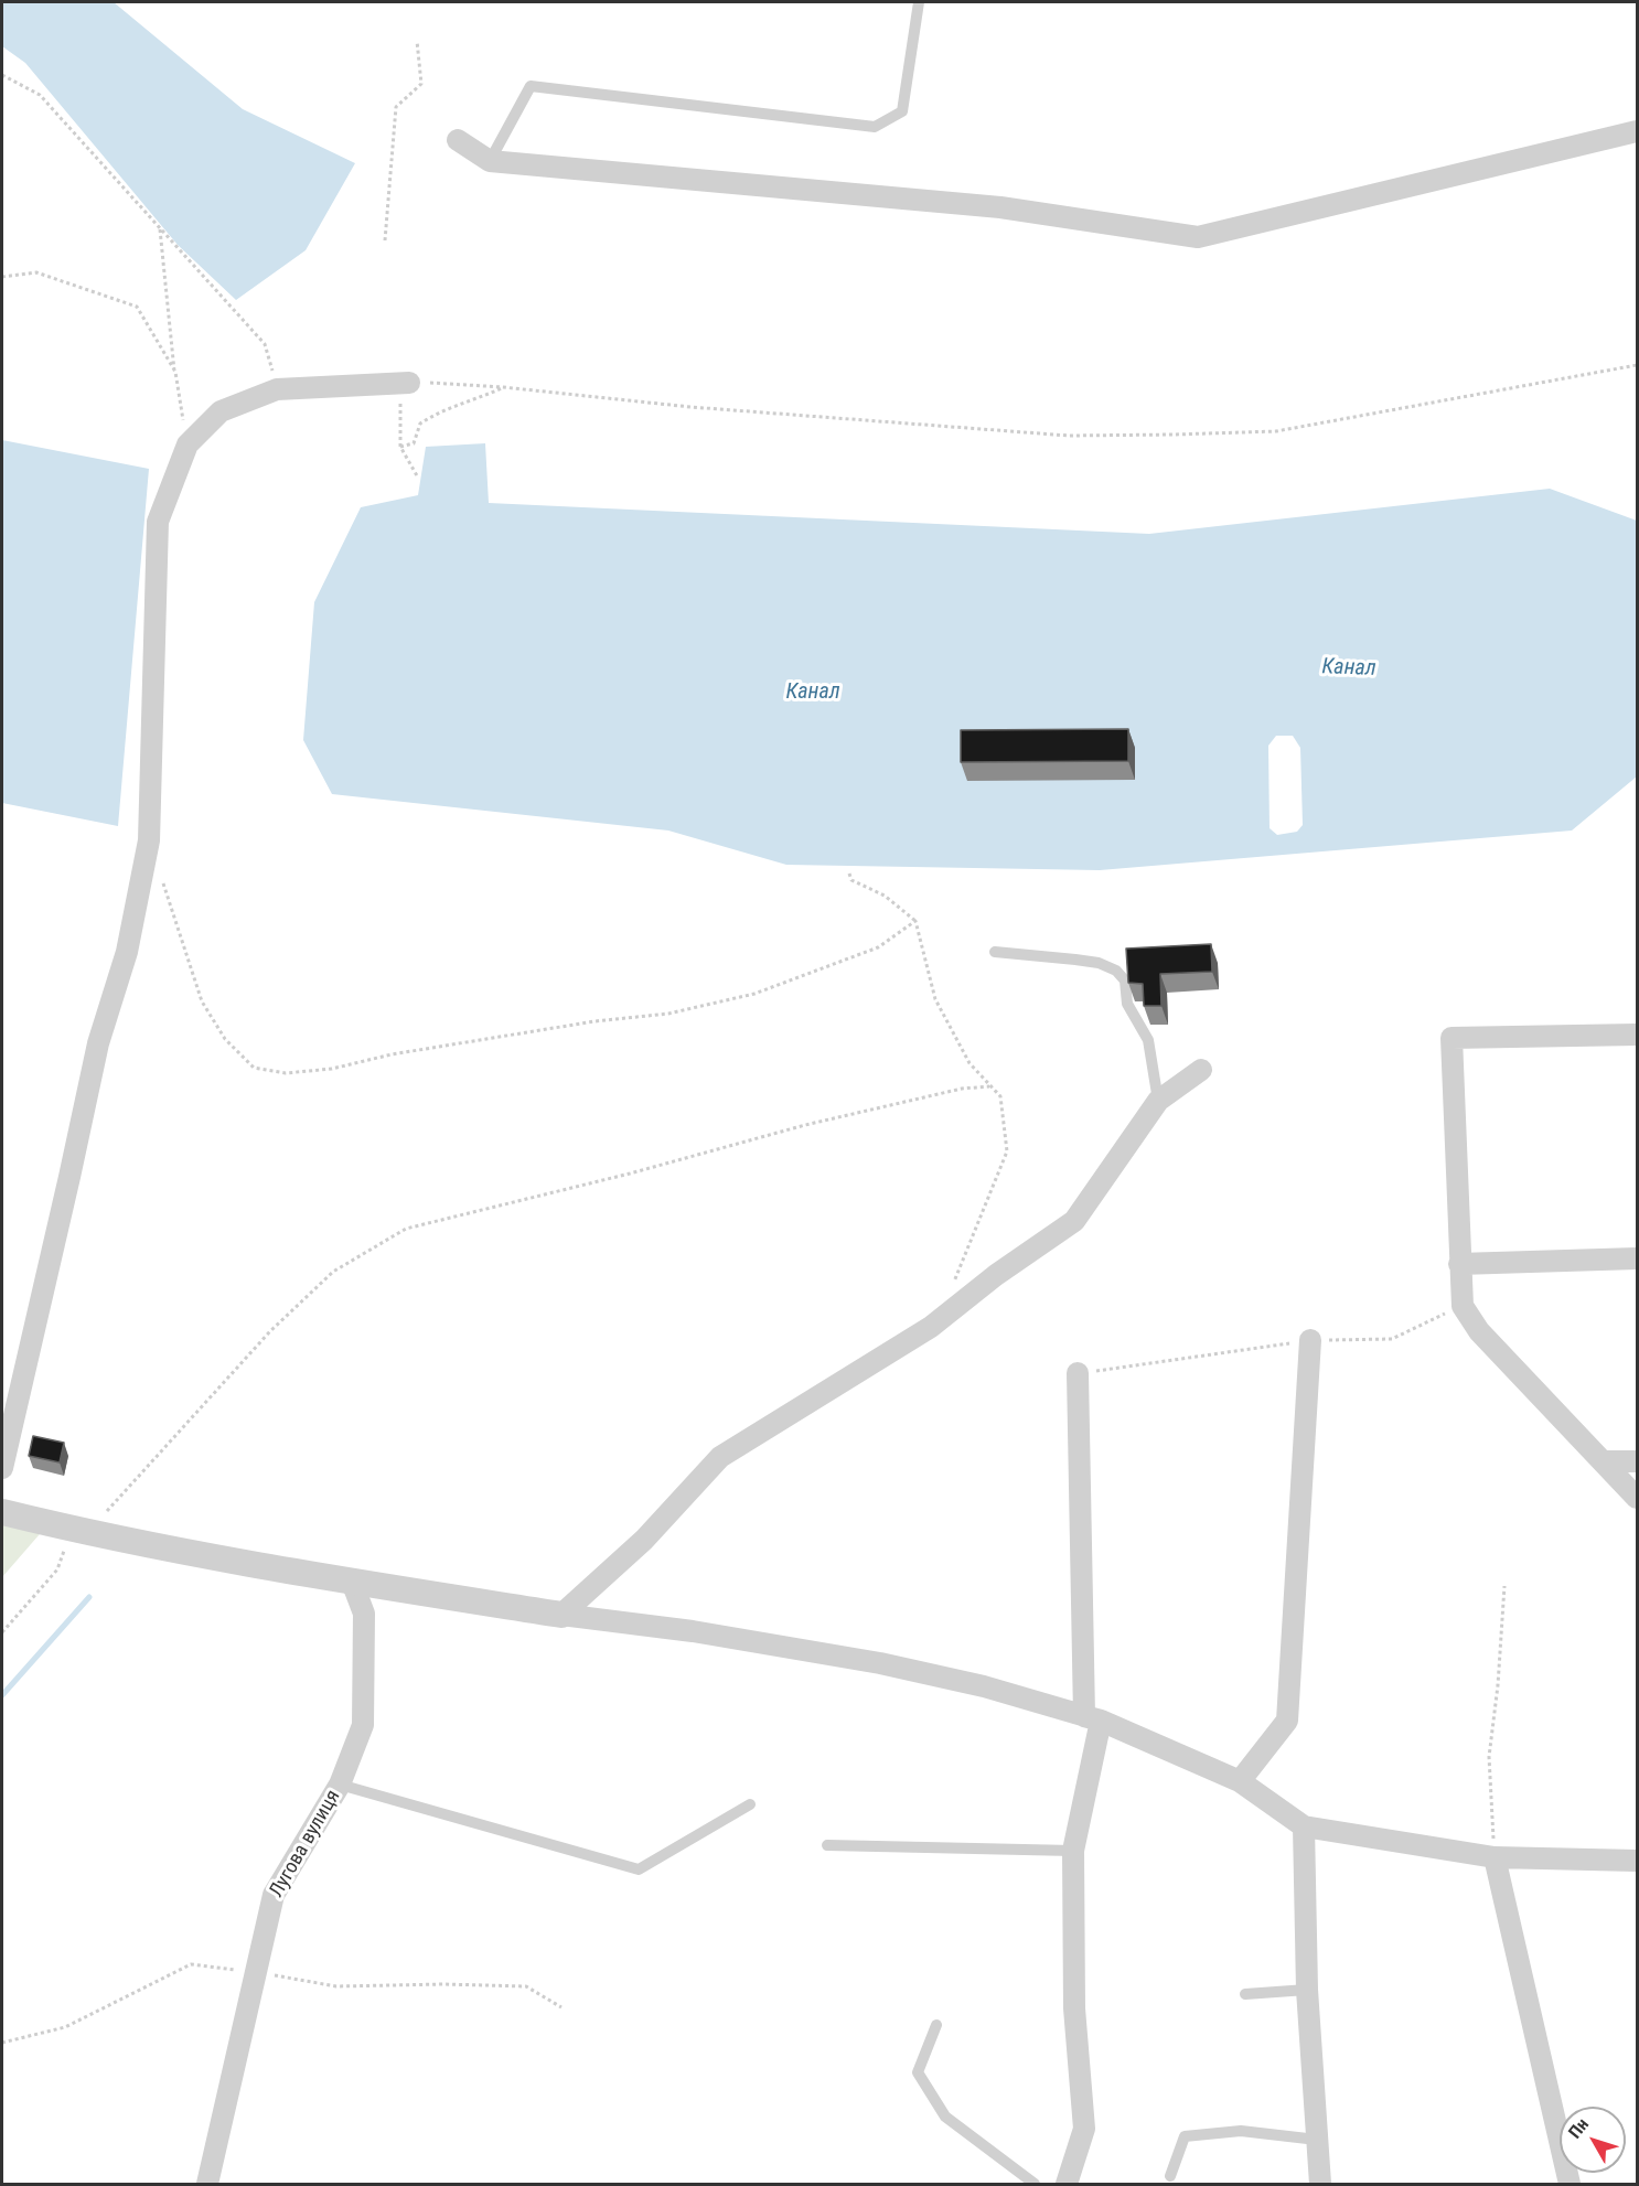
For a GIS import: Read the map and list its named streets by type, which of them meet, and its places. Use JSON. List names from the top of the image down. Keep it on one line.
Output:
{"streets":{"street":["Лугова вулиця"]},"water":["Канал"],"north":"top left"}
